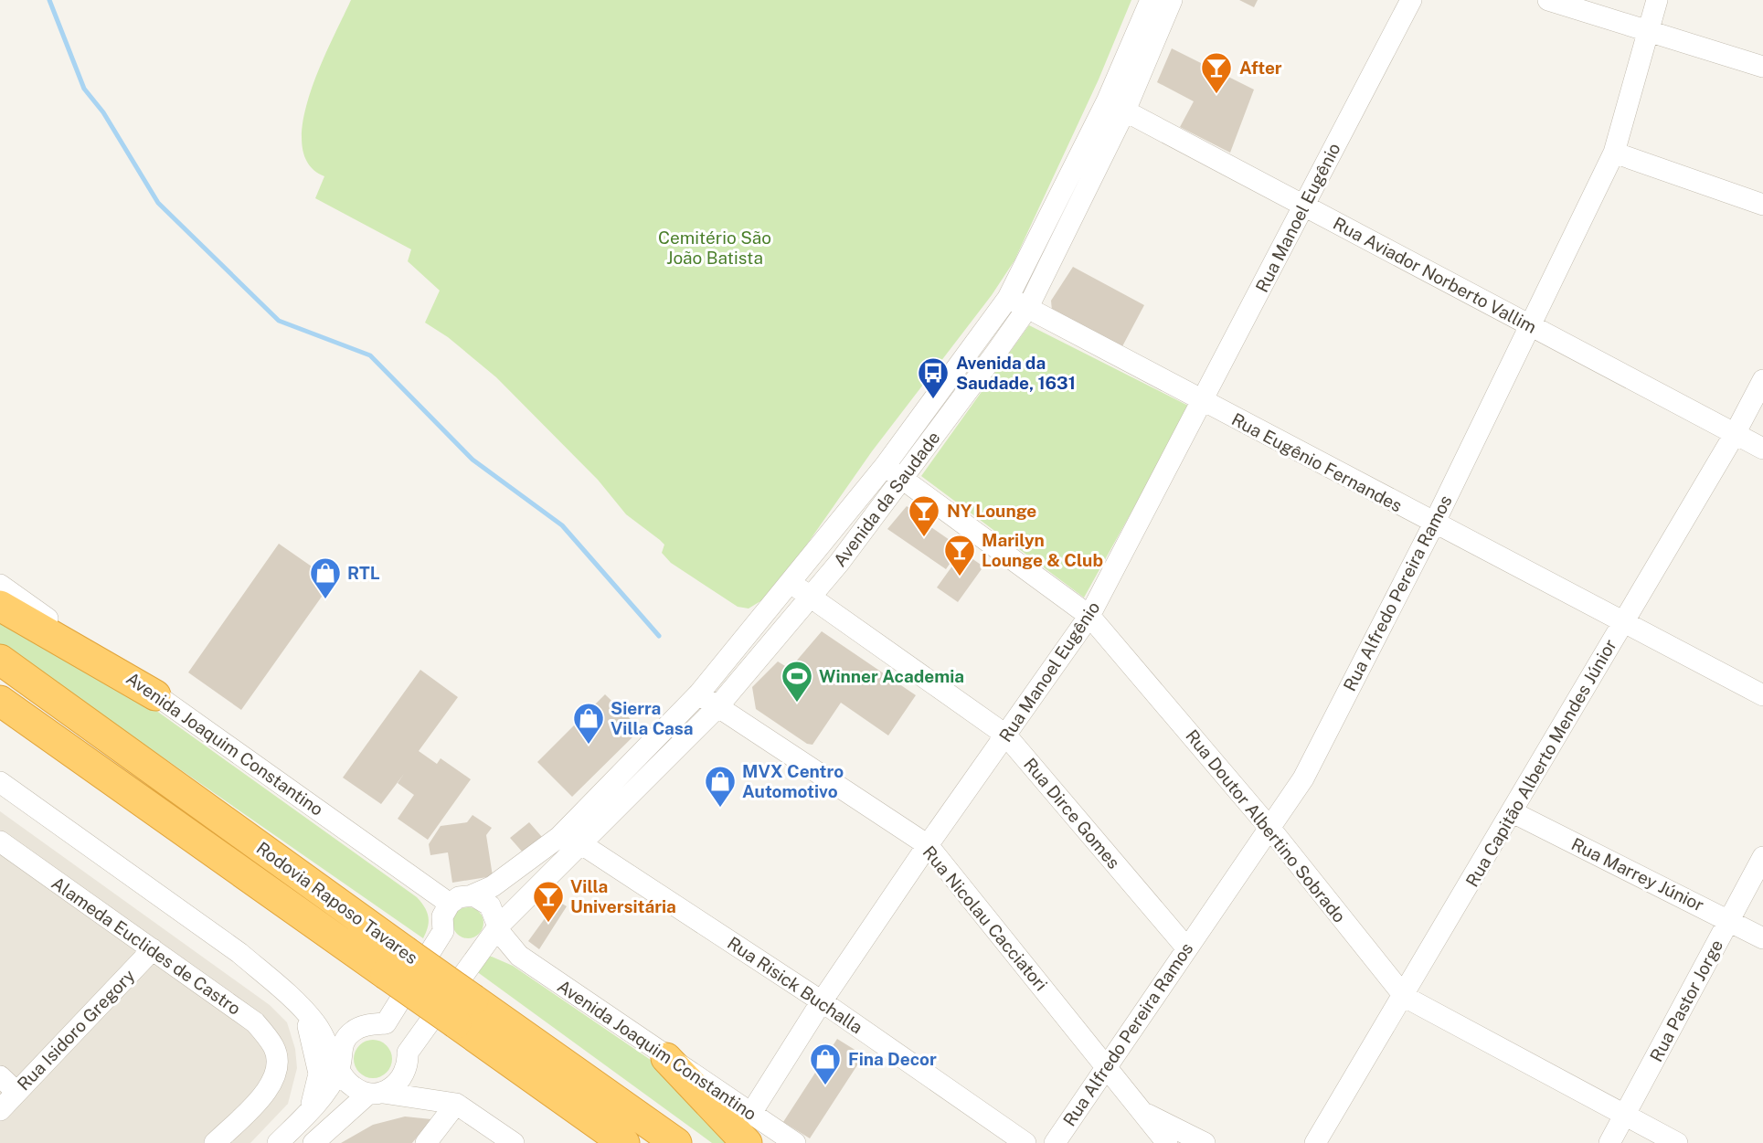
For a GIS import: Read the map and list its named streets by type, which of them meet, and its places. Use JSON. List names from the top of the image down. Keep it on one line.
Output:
{"streets":{"highway":["Rodovia Raposo Tavares"],"street":["Rua Manoel Eugênio","Rua Aviador Norberto Vallim","Rua Eugênio Fernandes","Avenida da Saudade","Rua Alfredo Pereira Ramos","Avenida Joaquim Constantino","Rua Capitão Alberto Mendes Júnior","Rua Dirce Gomes","Rua Doutor Albertino Sobrado","Rua Marrey Júnior","Rua Nicolau Cacciatori","Alameda Euclides de Castro","Rua Risick Buchalla","Rua Pastor Jorge","Rua Isidoro Gregory"]},"crossings":[["Rua Manoel Eugênio","Rua Aviador Norberto Vallim"],["Rua Manoel Eugênio","Rua Eugênio Fernandes"],["Rua Manoel Eugênio","Avenida Joaquim Constantino"],["Rua Manoel Eugênio","Rua Dirce Gomes"],["Rua Manoel Eugênio","Rua Doutor Albertino Sobrado"],["Rua Manoel Eugênio","Rua Nicolau Cacciatori"],["Rua Manoel Eugênio","Rua Risick Buchalla"],["Rua Aviador Norberto Vallim","Avenida da Saudade"],["Rua Aviador Norberto Vallim","Rua Alfredo Pereira Ramos"],["Rua Aviador Norberto Vallim","Rua Capitão Alberto Mendes Júnior"],["Rua Eugênio Fernandes","Avenida da Saudade"],["Rua Eugênio Fernandes","Rua Alfredo Pereira Ramos"],["Rua Eugênio Fernandes","Rua Capitão Alberto Mendes Júnior"],["Avenida da Saudade","Avenida Joaquim Constantino"],["Avenida da Saudade","Rua Dirce Gomes"],["Avenida da Saudade","Rua Doutor Albertino Sobrado"],["Avenida da Saudade","Rua Nicolau Cacciatori"],["Avenida da Saudade","Rua Risick Buchalla"],["Rua Alfredo Pereira Ramos","Rua Dirce Gomes"],["Rua Alfredo Pereira Ramos","Rua Doutor Albertino Sobrado"],["Rua Alfredo Pereira Ramos","Rua Nicolau Cacciatori"],["Rua Capitão Alberto Mendes Júnior","Rua Doutor Albertino Sobrado"],["Rua Capitão Alberto Mendes Júnior","Rua Marrey Júnior"],["Rua Doutor Albertino Sobrado","Rua Pastor Jorge"],["Rua Marrey Júnior","Rua Pastor Jorge"],["Alameda Euclides de Castro","Rua Isidoro Gregory"]],"parks":["Cemitério São João Batista"],"places":{"bar":["After","NY Lounge","Marilyn Lounge & Club","Villa Universitária"],"bus stop":["Avenida da Saudade, 1631"],"shop":["RTL","Sierra Villa Casa","MVX Centro Automotivo","Fina Decor"],"sports":["Winner Academia"]}}
